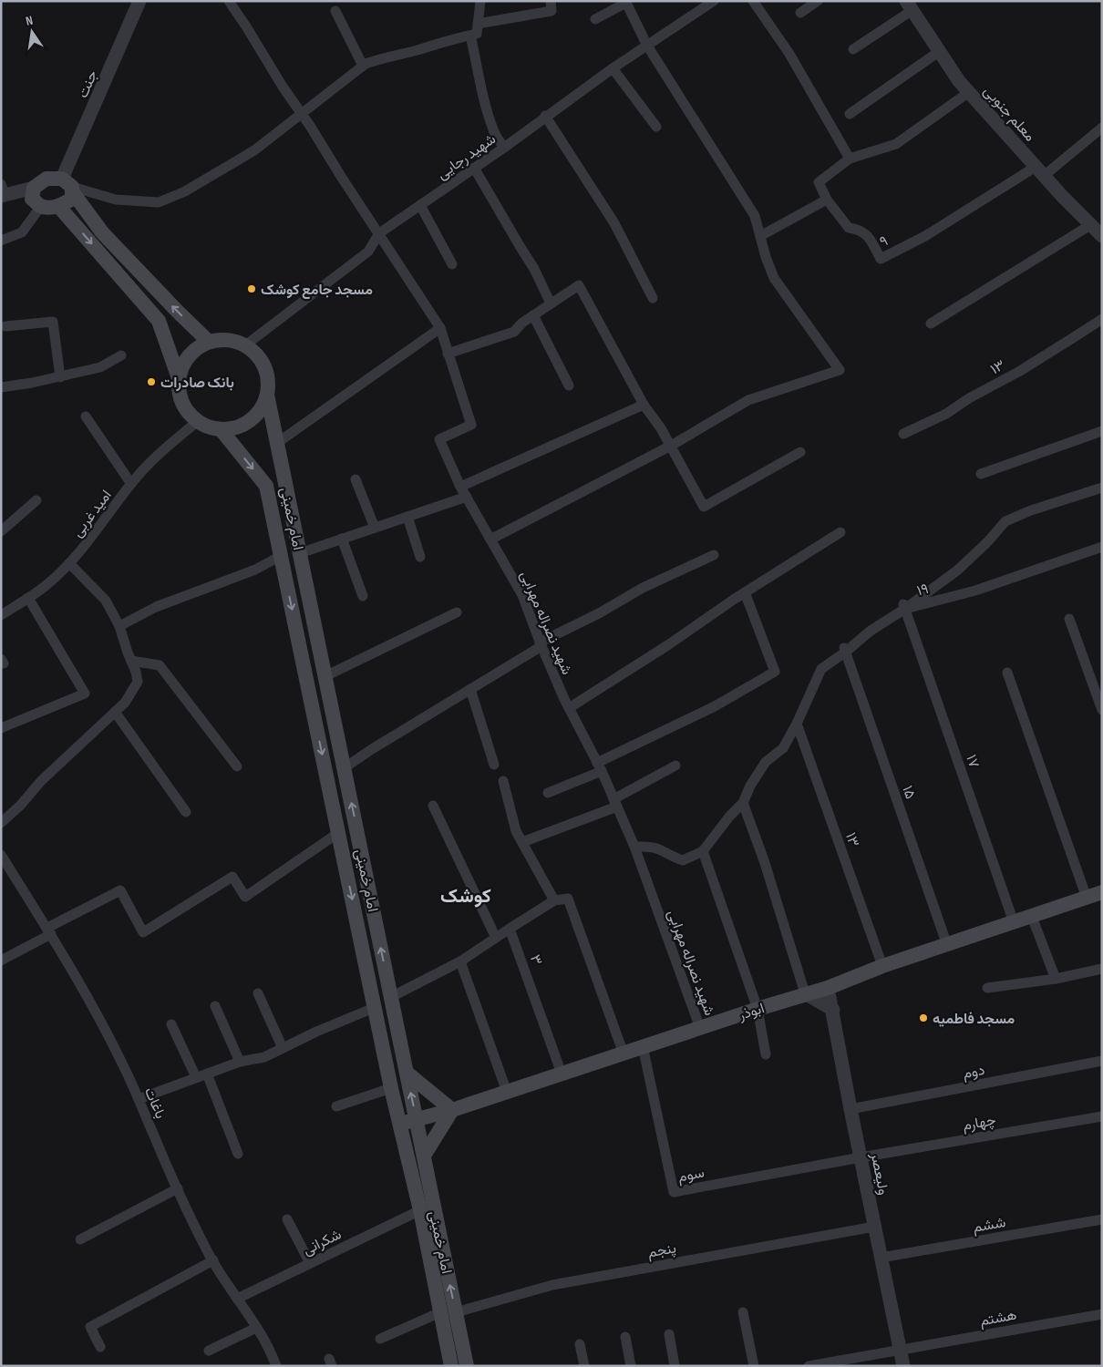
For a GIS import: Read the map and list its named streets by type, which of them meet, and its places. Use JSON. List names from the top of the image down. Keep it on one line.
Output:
{"streets":{"main road":["امام خمینی","ابوذر"],"street":["جنت","معلم جنوبی","شهید رجایی","۹","۱۳","امید غربی","۱۹","شهید نصراله مهرابی","۱۷","۱۵","۳","دوم","باغات","چهارم","سوم","ولیعصر","ششم","شکرانی","پنجم","هشتم"]},"crossings":[["معلم جنوبی","۹"],["شهید رجایی","امید غربی"],["شهید رجایی","امام خمینی"],["شهید رجایی","شهید نصراله مهرابی"],["۱۳","۱۹"],["۱۳","ابوذر"],["امید غربی","امام خمینی"],["امام خمینی","ابوذر"],["امام خمینی","شکرانی"],["امام خمینی","پنجم"],["۱۹","۱۷"],["۱۹","۱۵"],["شهید نصراله مهرابی","ابوذر"],["۱۷","ابوذر"],["۱۵","ابوذر"],["۳","ابوذر"],["ابوذر","سوم"],["ابوذر","ولیعصر"],["دوم","ولیعصر"],["باغات","شکرانی"],["چهارم","سوم"],["چهارم","ولیعصر"],["سوم","ولیعصر"],["ولیعصر","ششم"],["ولیعصر","پنجم"],["ولیعصر","هشتم"]],"districts":["کوشک"],"places":["مسجد جامع کوشک","بانک صادرات","مسجد فاطمیه"],"north":"top"}
